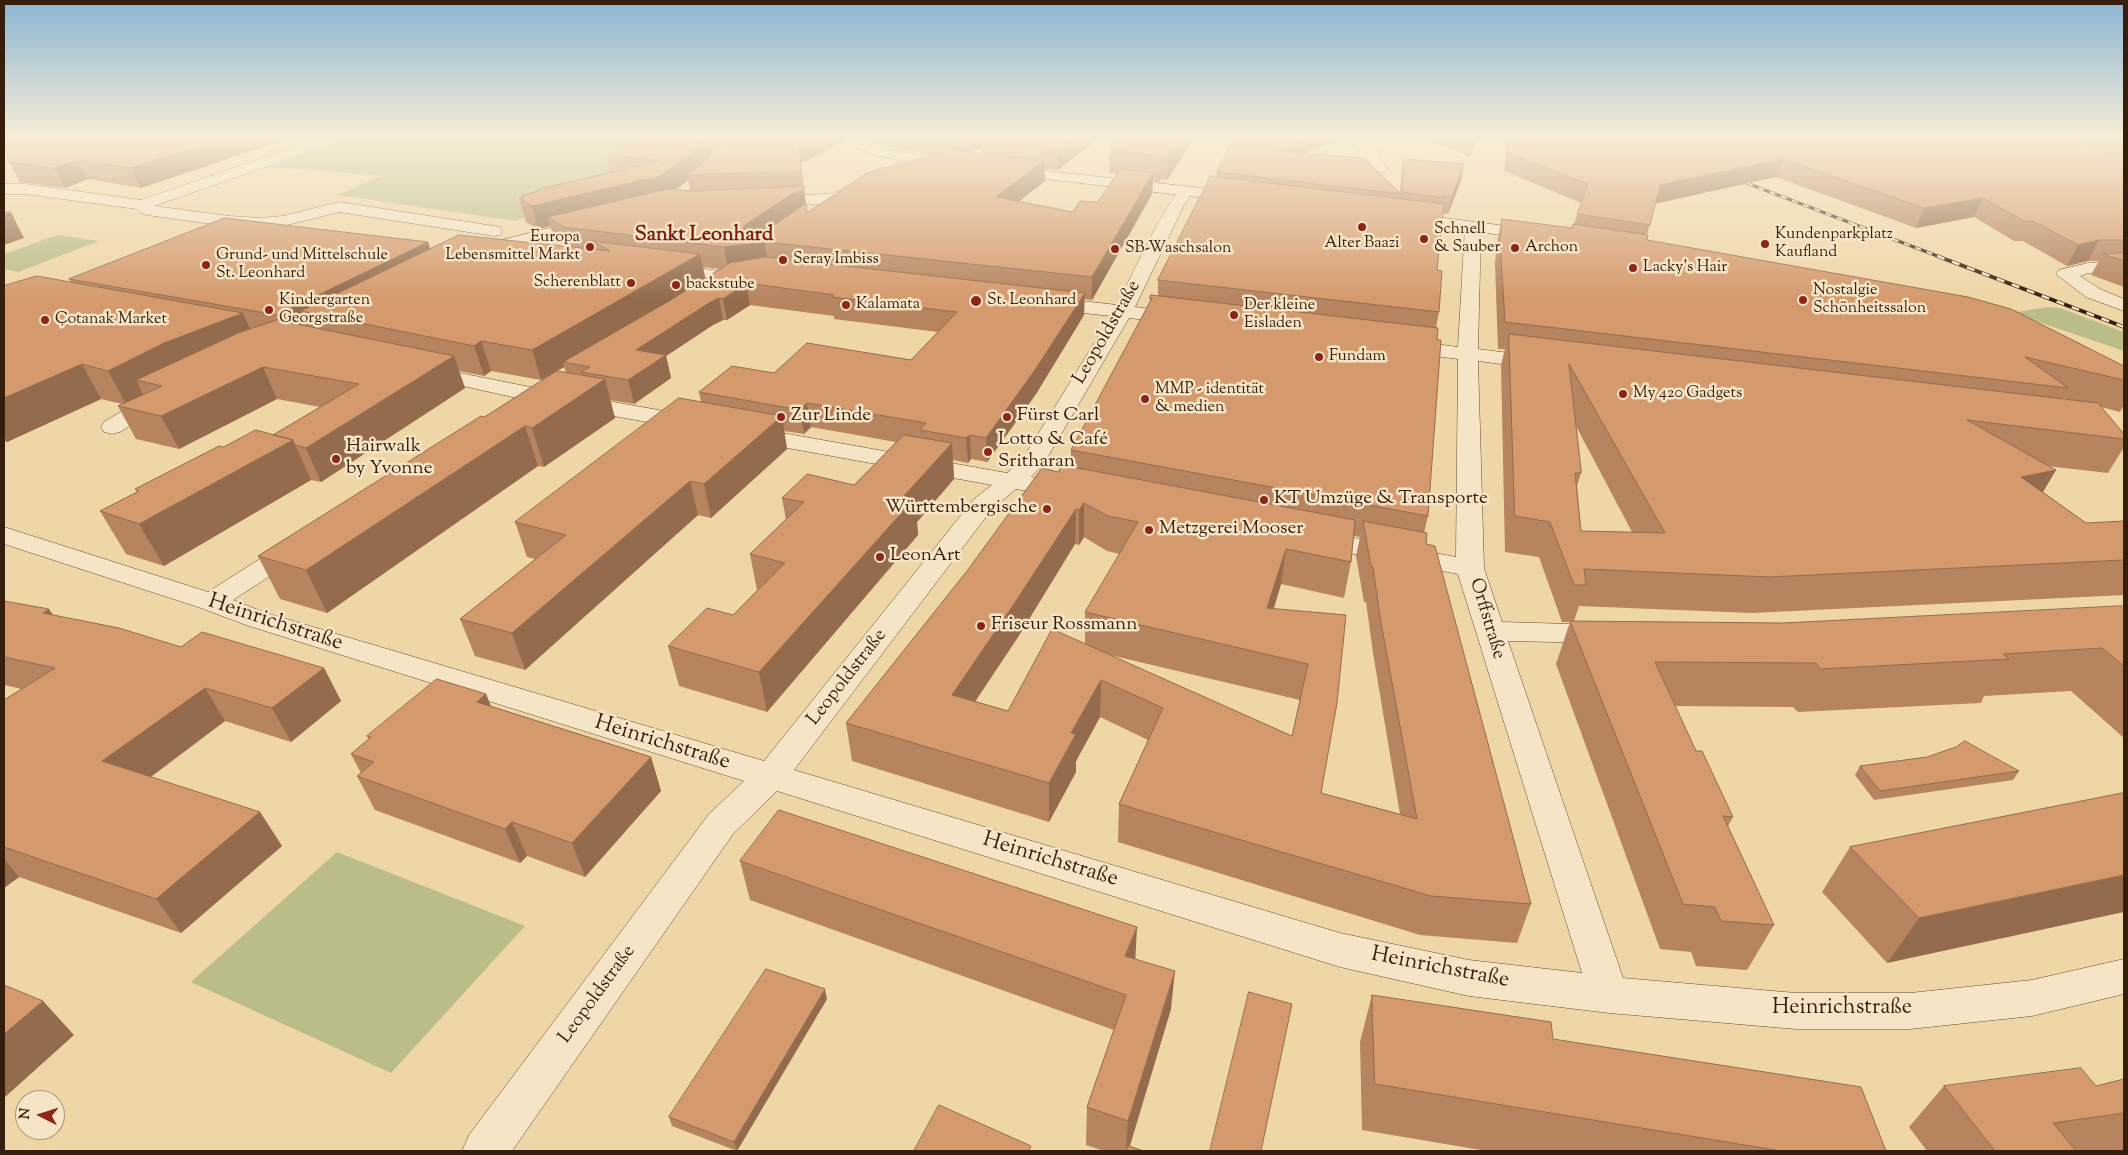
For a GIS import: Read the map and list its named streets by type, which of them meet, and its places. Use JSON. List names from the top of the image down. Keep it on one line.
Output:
{"streets":{"street":["Leopoldstraße","Orffstraße","Heinrichstraße"]},"crossings":[["Leopoldstraße","Heinrichstraße"],["Orffstraße","Heinrichstraße"]],"districts":["Sankt Leonhard"],"places":["Alter Baazi","Schnell & Sauber","Kundenparkplatz Kaufland","Europa Lebensmittel Markt","Archon","SB-Waschsalon","Seray Imbiss","Grund- und Mittelschule St. Leonhard","Lacky's Hair","Scherenblatt","backstube","Nostalgie Schönheitssalon","St. Leonhard","Kalamata","Kindergarten Georgstraße","Der kleine Eisladen","Çotanak Market","Fundam","My 420 Gadgets","MMP - identität & medien","Zur Linde","Fürst Carl","Lotto & Café Sritharan","Hairwalk by Yvonne","KT Umzüge & Transporte","Württembergische","Metzgerei Mooser","LeonArt","Friseur Rossmann"],"north":"left"}
